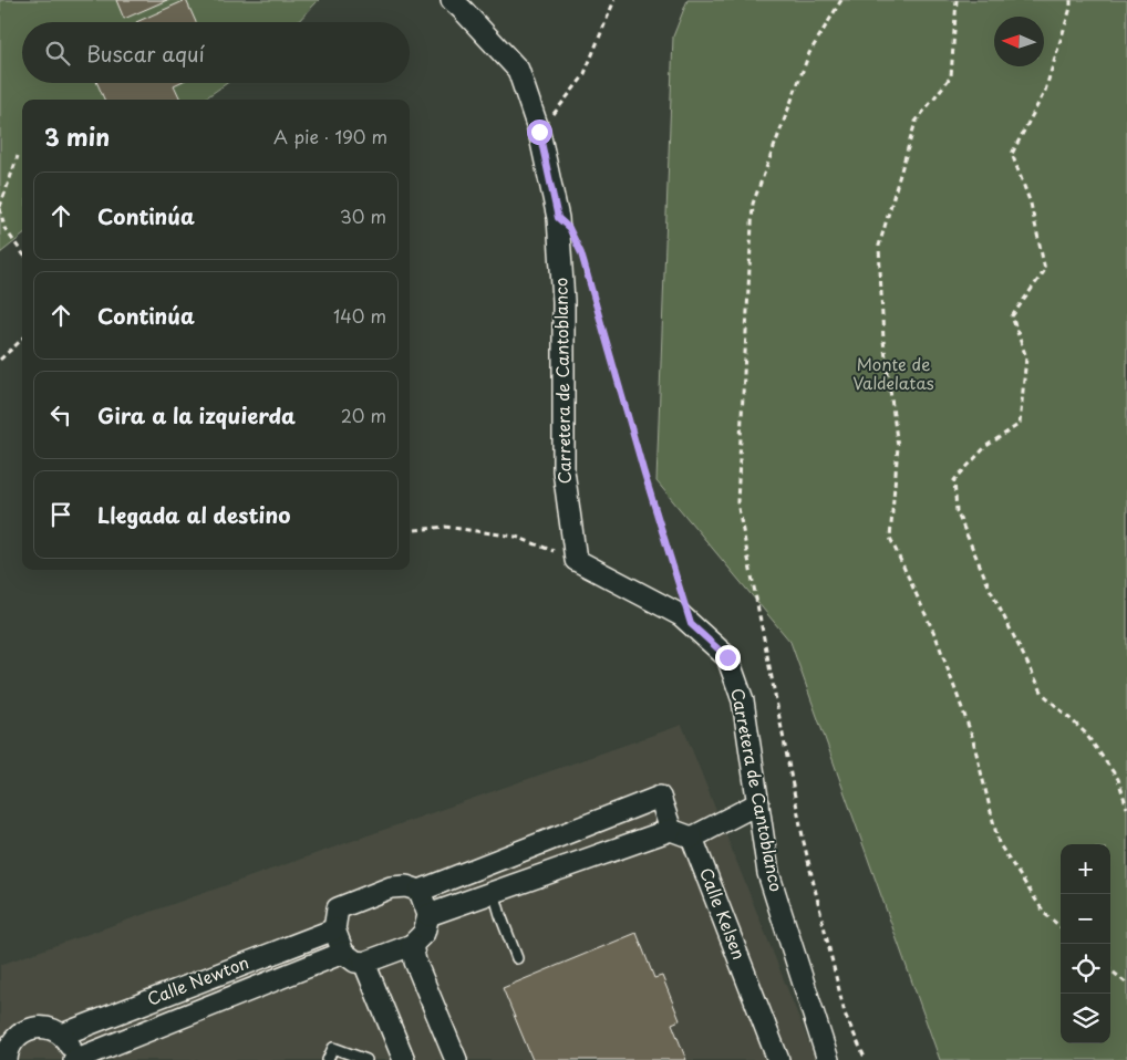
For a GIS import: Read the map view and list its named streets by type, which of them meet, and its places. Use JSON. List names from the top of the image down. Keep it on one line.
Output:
{"streets":{"street":["Carretera de Cantoblanco","Calle Kelsen","Calle Newton"]},"parks":["Monte de Valdelatas"],"north":"left","page":{"search":"Buscar aquí","heading":["3 min","A pie · 190 m"],"list":[["Continúa","30 m"],["Continúa","140 m"],["Gira a la izquierda","20 m"],"Llegada al destino"],"map_buttons":["+","−"]}}
